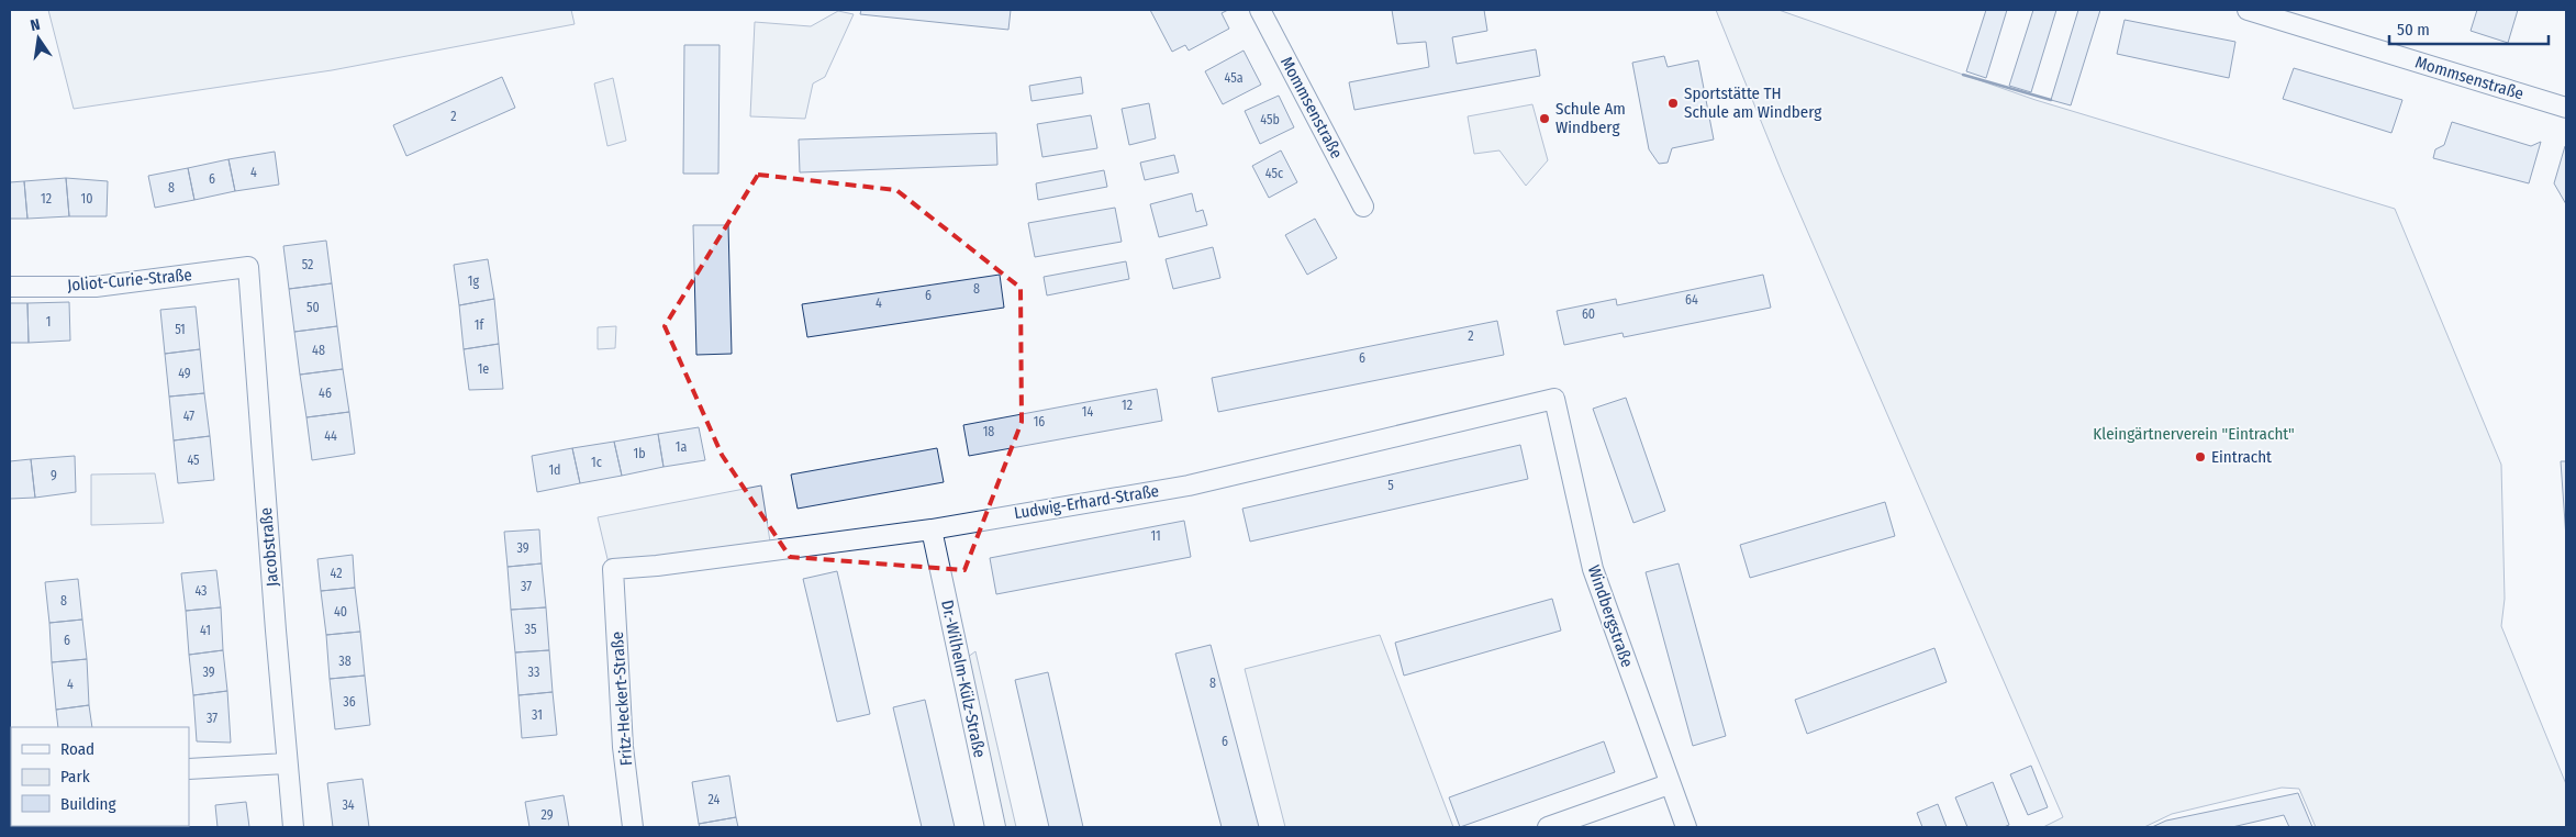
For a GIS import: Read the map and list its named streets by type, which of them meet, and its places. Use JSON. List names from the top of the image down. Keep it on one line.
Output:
{"streets":{"street":["Mommsenstraße","Joliot-Curie-Straße","Ludwig-Erhard-Straße","Jacobstraße","Windbergstraße","Dr.-Wilhelm-Külz-Straße","Fritz-Heckert-Straße"]},"crossings":[["Joliot-Curie-Straße","Jacobstraße"],["Ludwig-Erhard-Straße","Windbergstraße"],["Ludwig-Erhard-Straße","Dr.-Wilhelm-Külz-Straße"],["Ludwig-Erhard-Straße","Fritz-Heckert-Straße"]],"parks":["Kleingärtnerverein \"Eintracht\""],"places":["Sportstätte TH Schule am Windberg","Schule Am Windberg","Eintracht"],"house_numbers":["45a","2","45b","4","45c","6","8","12","10","52","1g","8","6","64","4","50","60","1","1f","51","2","48","6","1e","49","46","12","14","47","16","18","44","1a","1b","45","1c","1d","9","5","11","39","42","37","43","8","40","35","41","6","38","39","33","8","4","36","31","37","6","24","34","29"],"legend":["Road","Park","Building"],"scale_bar":"50 m","north":"top"}
